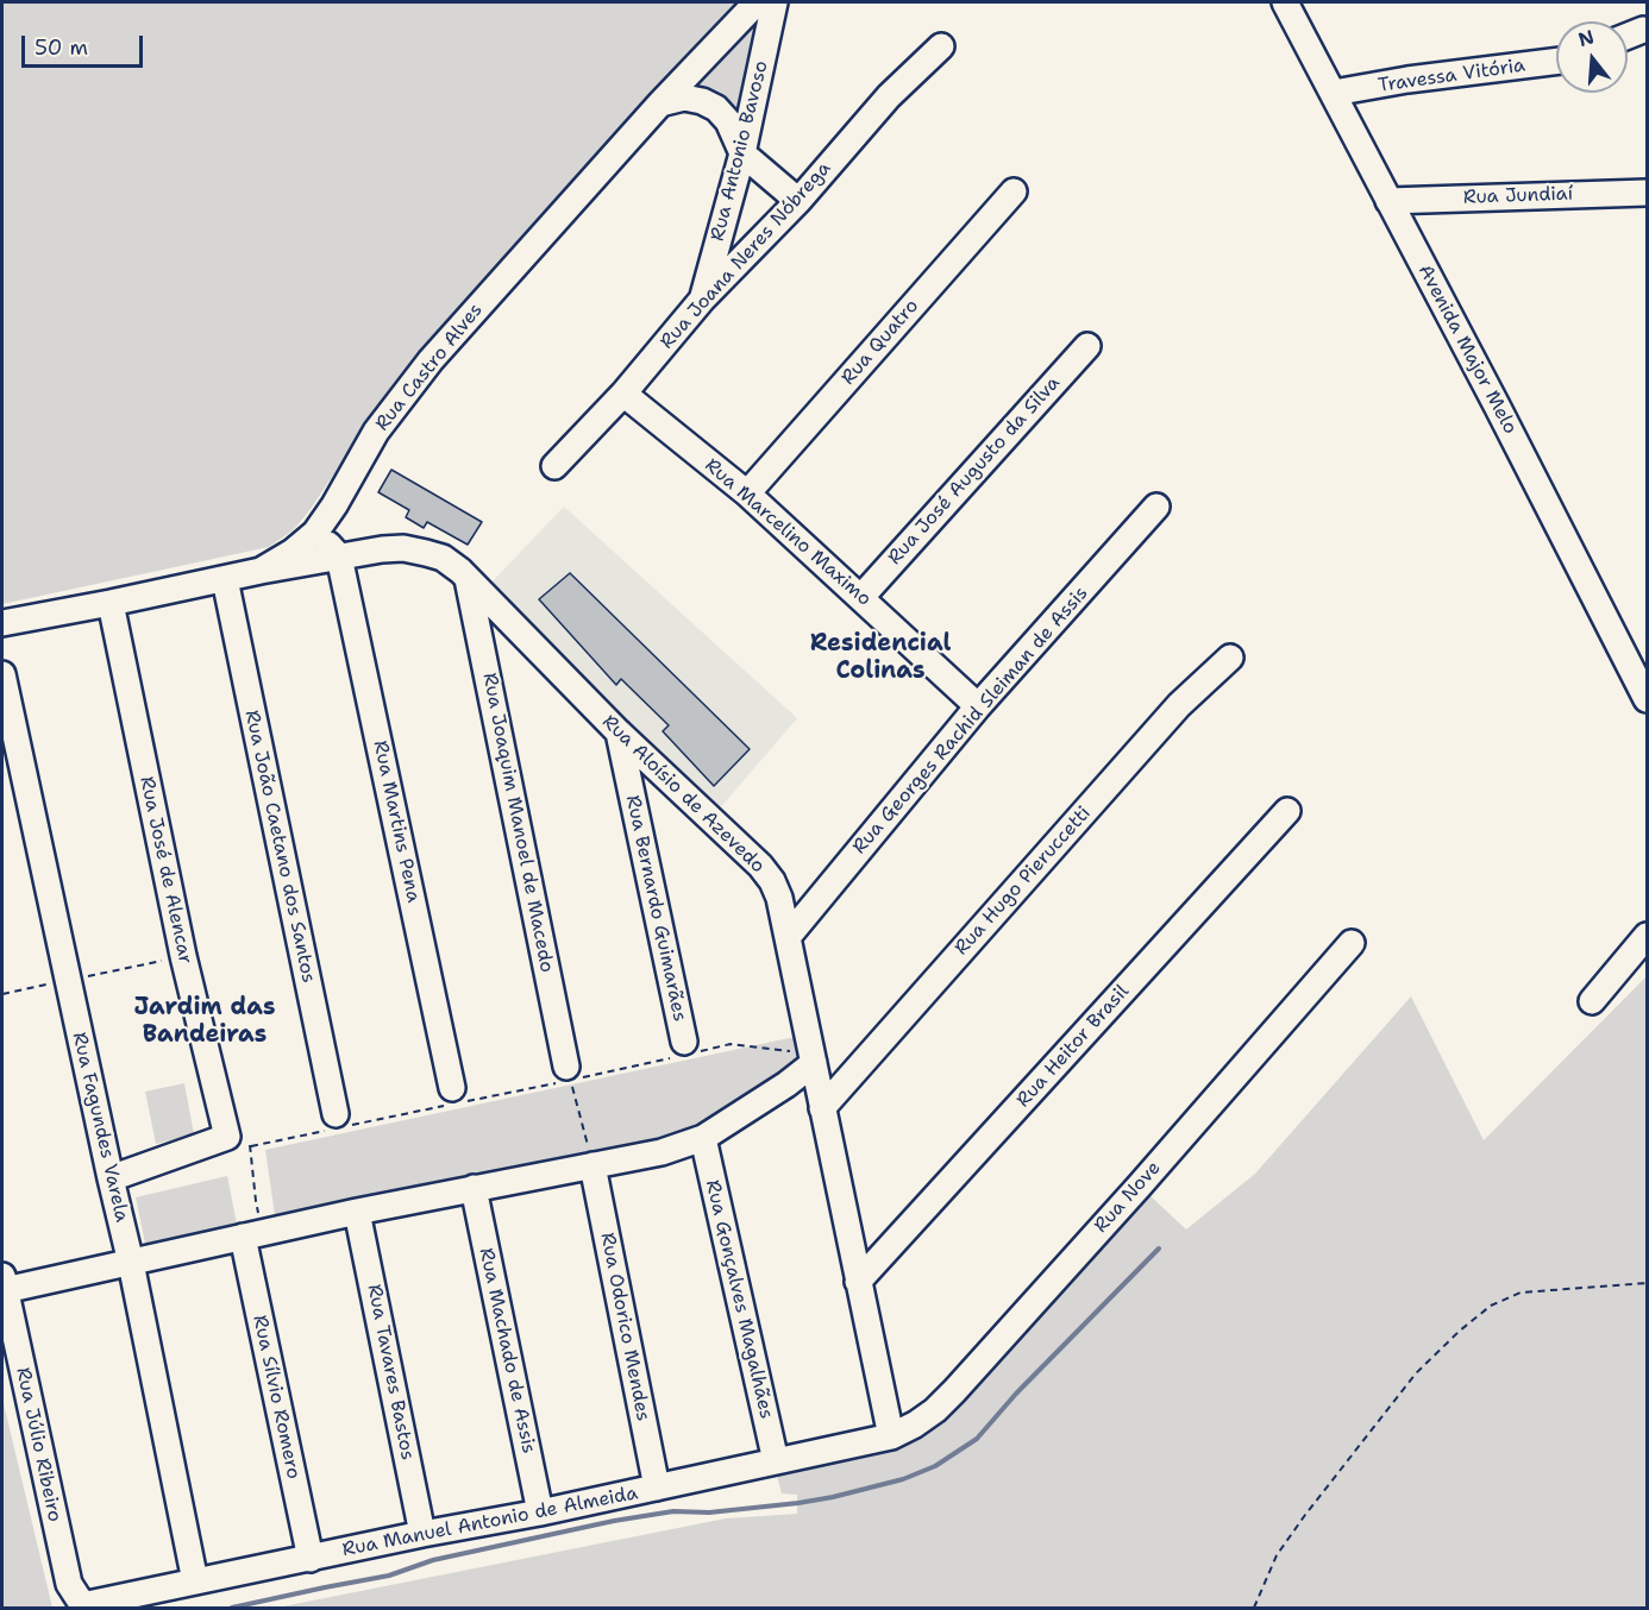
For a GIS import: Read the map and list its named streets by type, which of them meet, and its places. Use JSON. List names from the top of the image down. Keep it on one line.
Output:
{"streets":{"street":["Travessa Vitória","Rua Antonio Bavoso","Rua Jundiaí","Rua Joana Neres Nóbrega","Rua Quatro","Avenida Major Melo","Rua Castro Alves","Rua José Augusto da Silva","Rua Marcelino Maximo","Rua Georges Rachid Sleiman de Assis","Rua Aloísio de Azevedo","Rua Martins Pena","Rua Joaquim Manoel de Macedo","Rua João Caetano dos Santos","Rua José de Alencar","Rua Hugo Pieruccetti","Rua Bernardo Guimarães","Rua Heitor Brasil","Rua Fagundes Varela","Rua Nove","Rua Gonçalves Magalhães","Rua Odorico Mendes","Rua Machado de Assis","Rua Tavares Bastos","Rua Sílvio Romero","Rua Júlio Ribeiro","Rua Manuel Antonio de Almeida"]},"crossings":[["Travessa Vitória","Avenida Major Melo"],["Rua Antonio Bavoso","Rua Joana Neres Nóbrega"],["Rua Jundiaí","Avenida Major Melo"],["Rua Joana Neres Nóbrega","Rua Marcelino Maximo"],["Rua Quatro","Rua Marcelino Maximo"],["Rua Castro Alves","Rua Aloísio de Azevedo"],["Rua Castro Alves","Rua João Caetano dos Santos"],["Rua Castro Alves","Rua José de Alencar"],["Rua José Augusto da Silva","Rua Marcelino Maximo"],["Rua Marcelino Maximo","Rua Georges Rachid Sleiman de Assis"],["Rua Georges Rachid Sleiman de Assis","Rua Aloísio de Azevedo"],["Rua Aloísio de Azevedo","Rua Martins Pena"],["Rua Aloísio de Azevedo","Rua Joaquim Manoel de Macedo"],["Rua Aloísio de Azevedo","Rua Hugo Pieruccetti"],["Rua Aloísio de Azevedo","Rua Bernardo Guimarães"],["Rua Aloísio de Azevedo","Rua Heitor Brasil"],["Rua Aloísio de Azevedo","Rua Nove"],["Rua Aloísio de Azevedo","Rua Manuel Antonio de Almeida"],["Rua Fagundes Varela","Rua Manuel Antonio de Almeida"],["Rua Nove","Rua Manuel Antonio de Almeida"],["Rua Gonçalves Magalhães","Rua Manuel Antonio de Almeida"],["Rua Odorico Mendes","Rua Manuel Antonio de Almeida"],["Rua Machado de Assis","Rua Manuel Antonio de Almeida"],["Rua Tavares Bastos","Rua Manuel Antonio de Almeida"],["Rua Sílvio Romero","Rua Manuel Antonio de Almeida"],["Rua Júlio Ribeiro","Rua Manuel Antonio de Almeida"]],"districts":["Residencial Colinas","Jardim das Bandeiras"],"scale_bar":"50 m","north":"top"}
